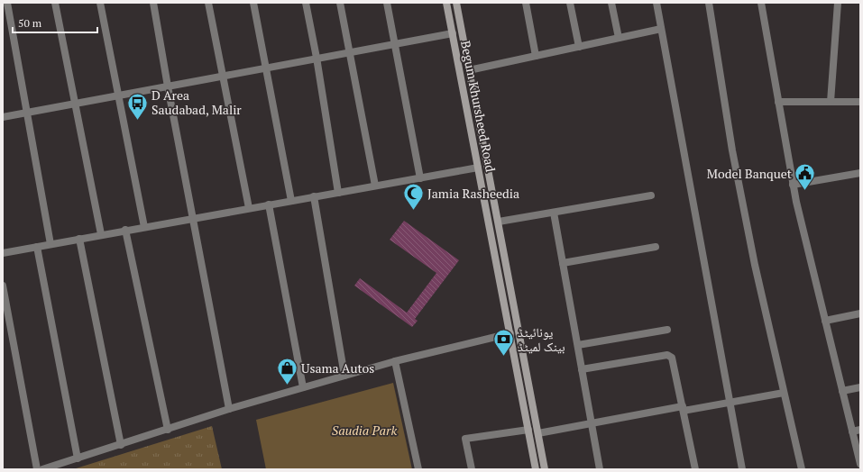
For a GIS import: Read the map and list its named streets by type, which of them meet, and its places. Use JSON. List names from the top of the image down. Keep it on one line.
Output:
{"streets":{"main road":["Begum Khursheed Road"]},"parks":["Saudia Park"],"places":{"bus stop":["D Area Saudabad, Malir"],"public building":["Model Banquet"],"mosque":["Jamia Rasheedia"],"bank":["یونائیٹڈ بینک لمیٹڈ"],"shop":["Usama Autos"]},"scale_bar":"50 m"}
